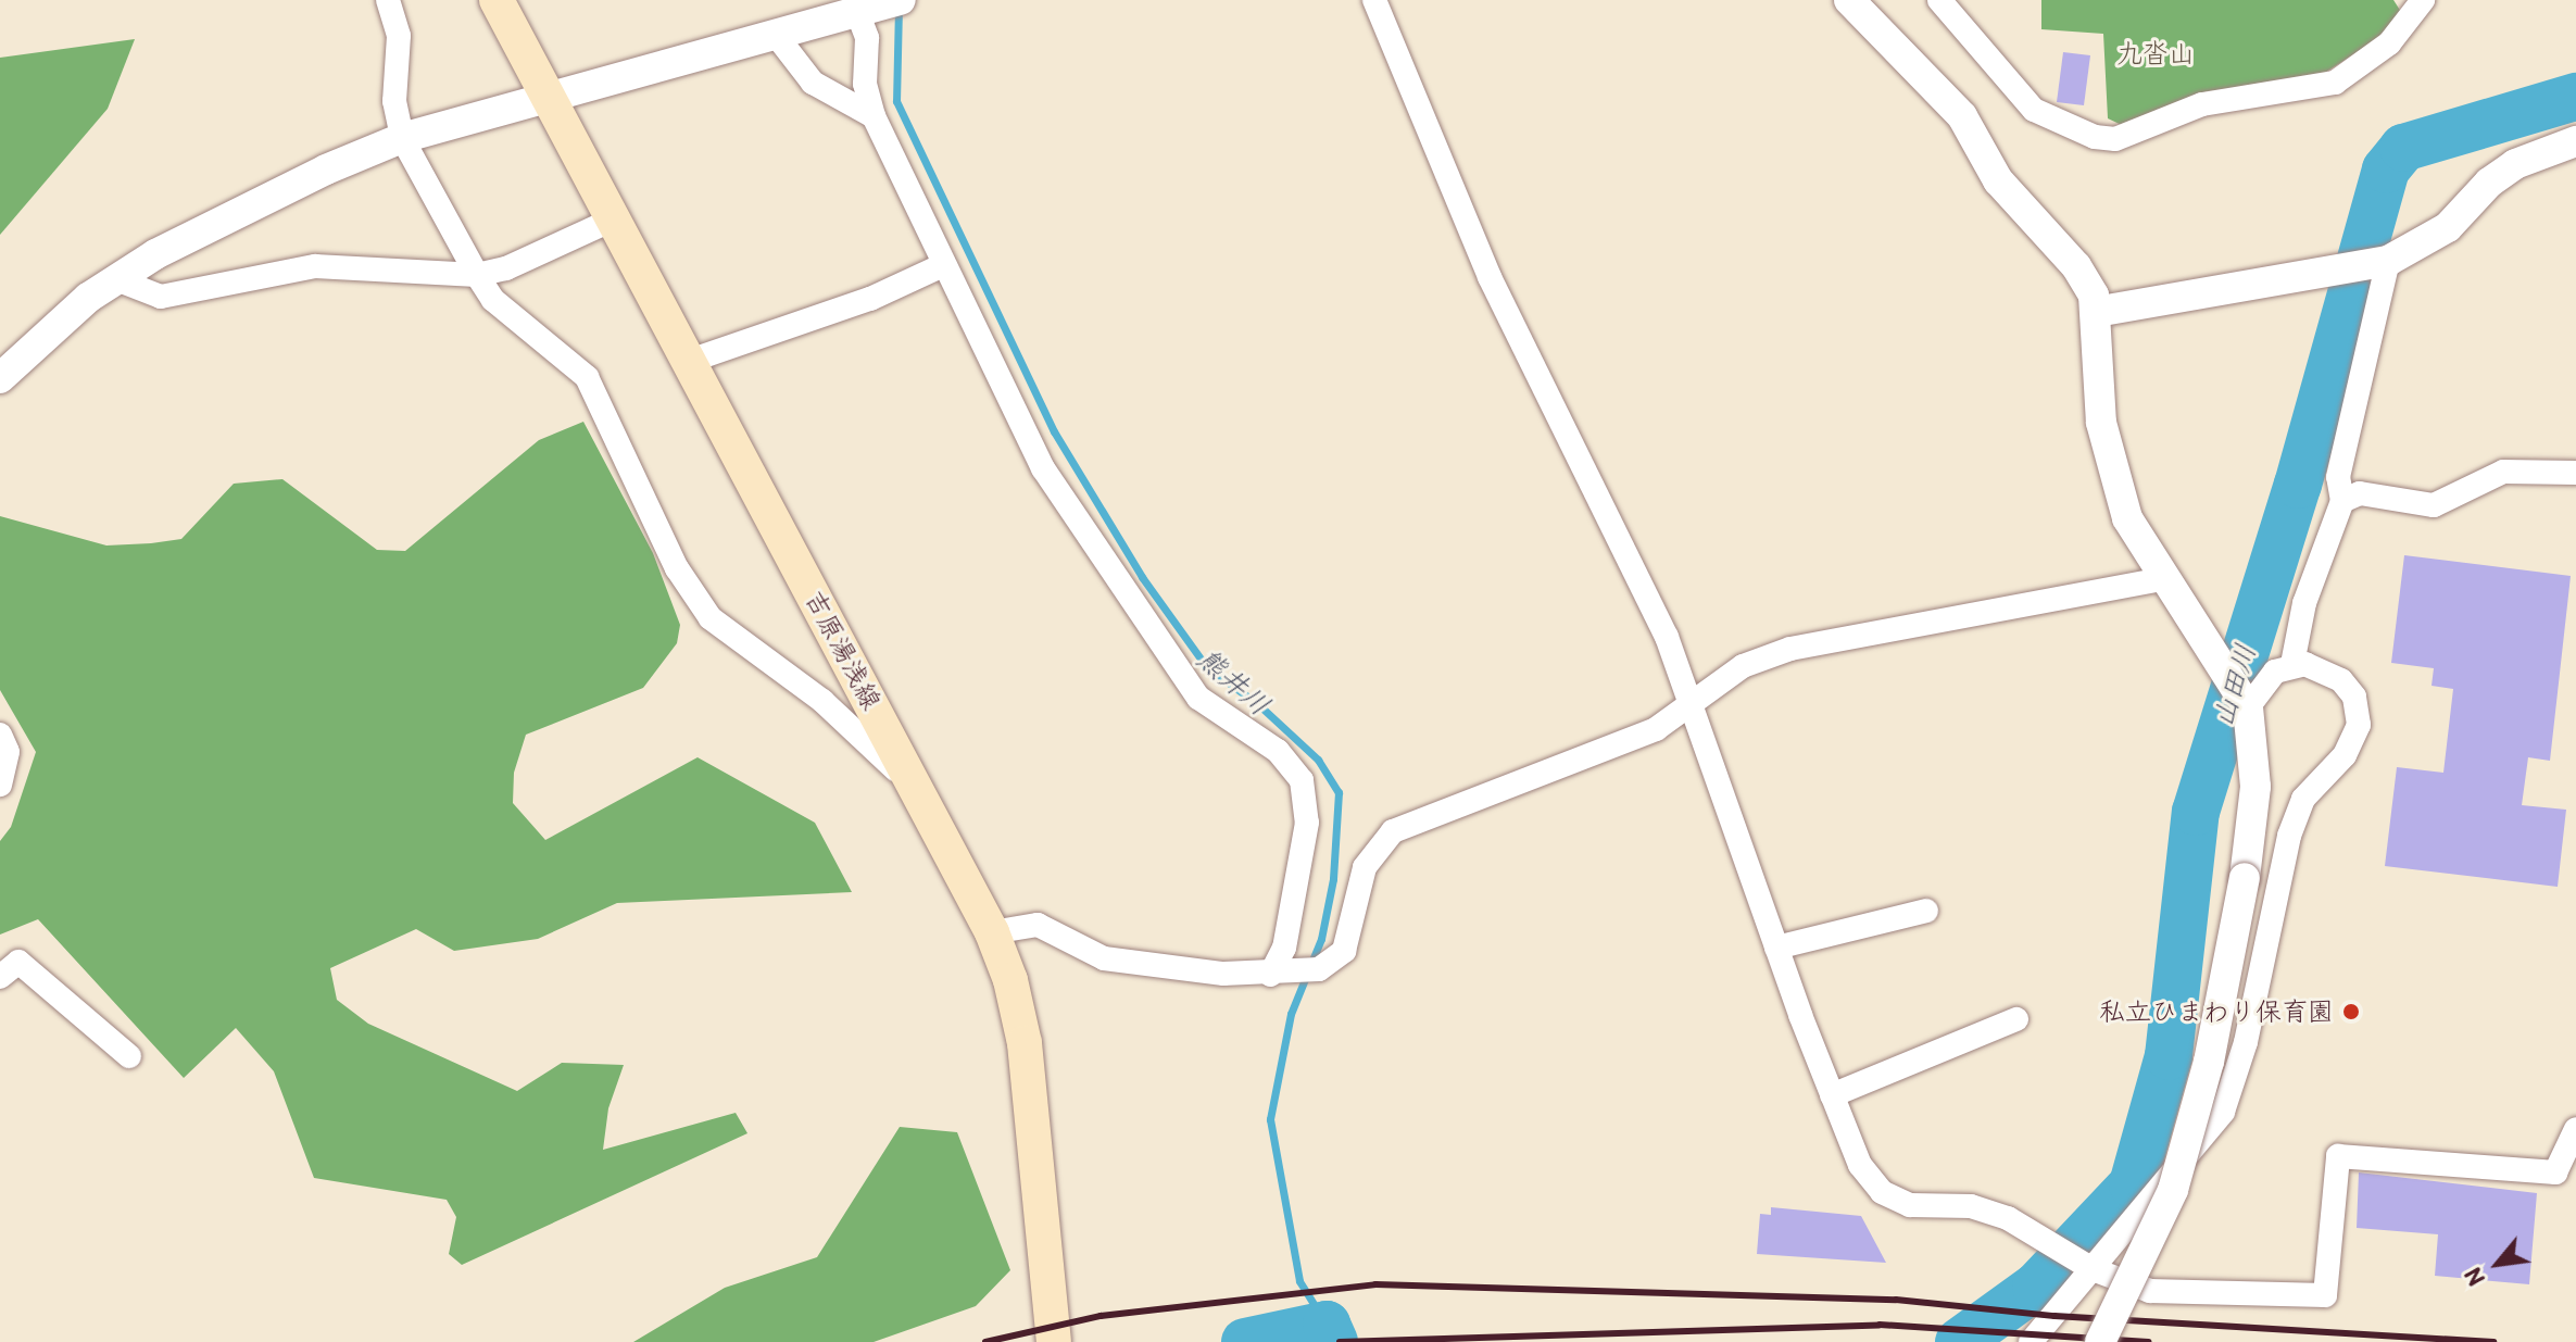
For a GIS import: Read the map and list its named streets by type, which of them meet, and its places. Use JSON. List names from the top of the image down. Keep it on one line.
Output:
{"streets":{"main road":["吉原湯浅線"]},"water":["熊井川","山田川"],"parks":["九沓山"],"places":["私立ひまわり保育園"],"north":"bottom left"}
